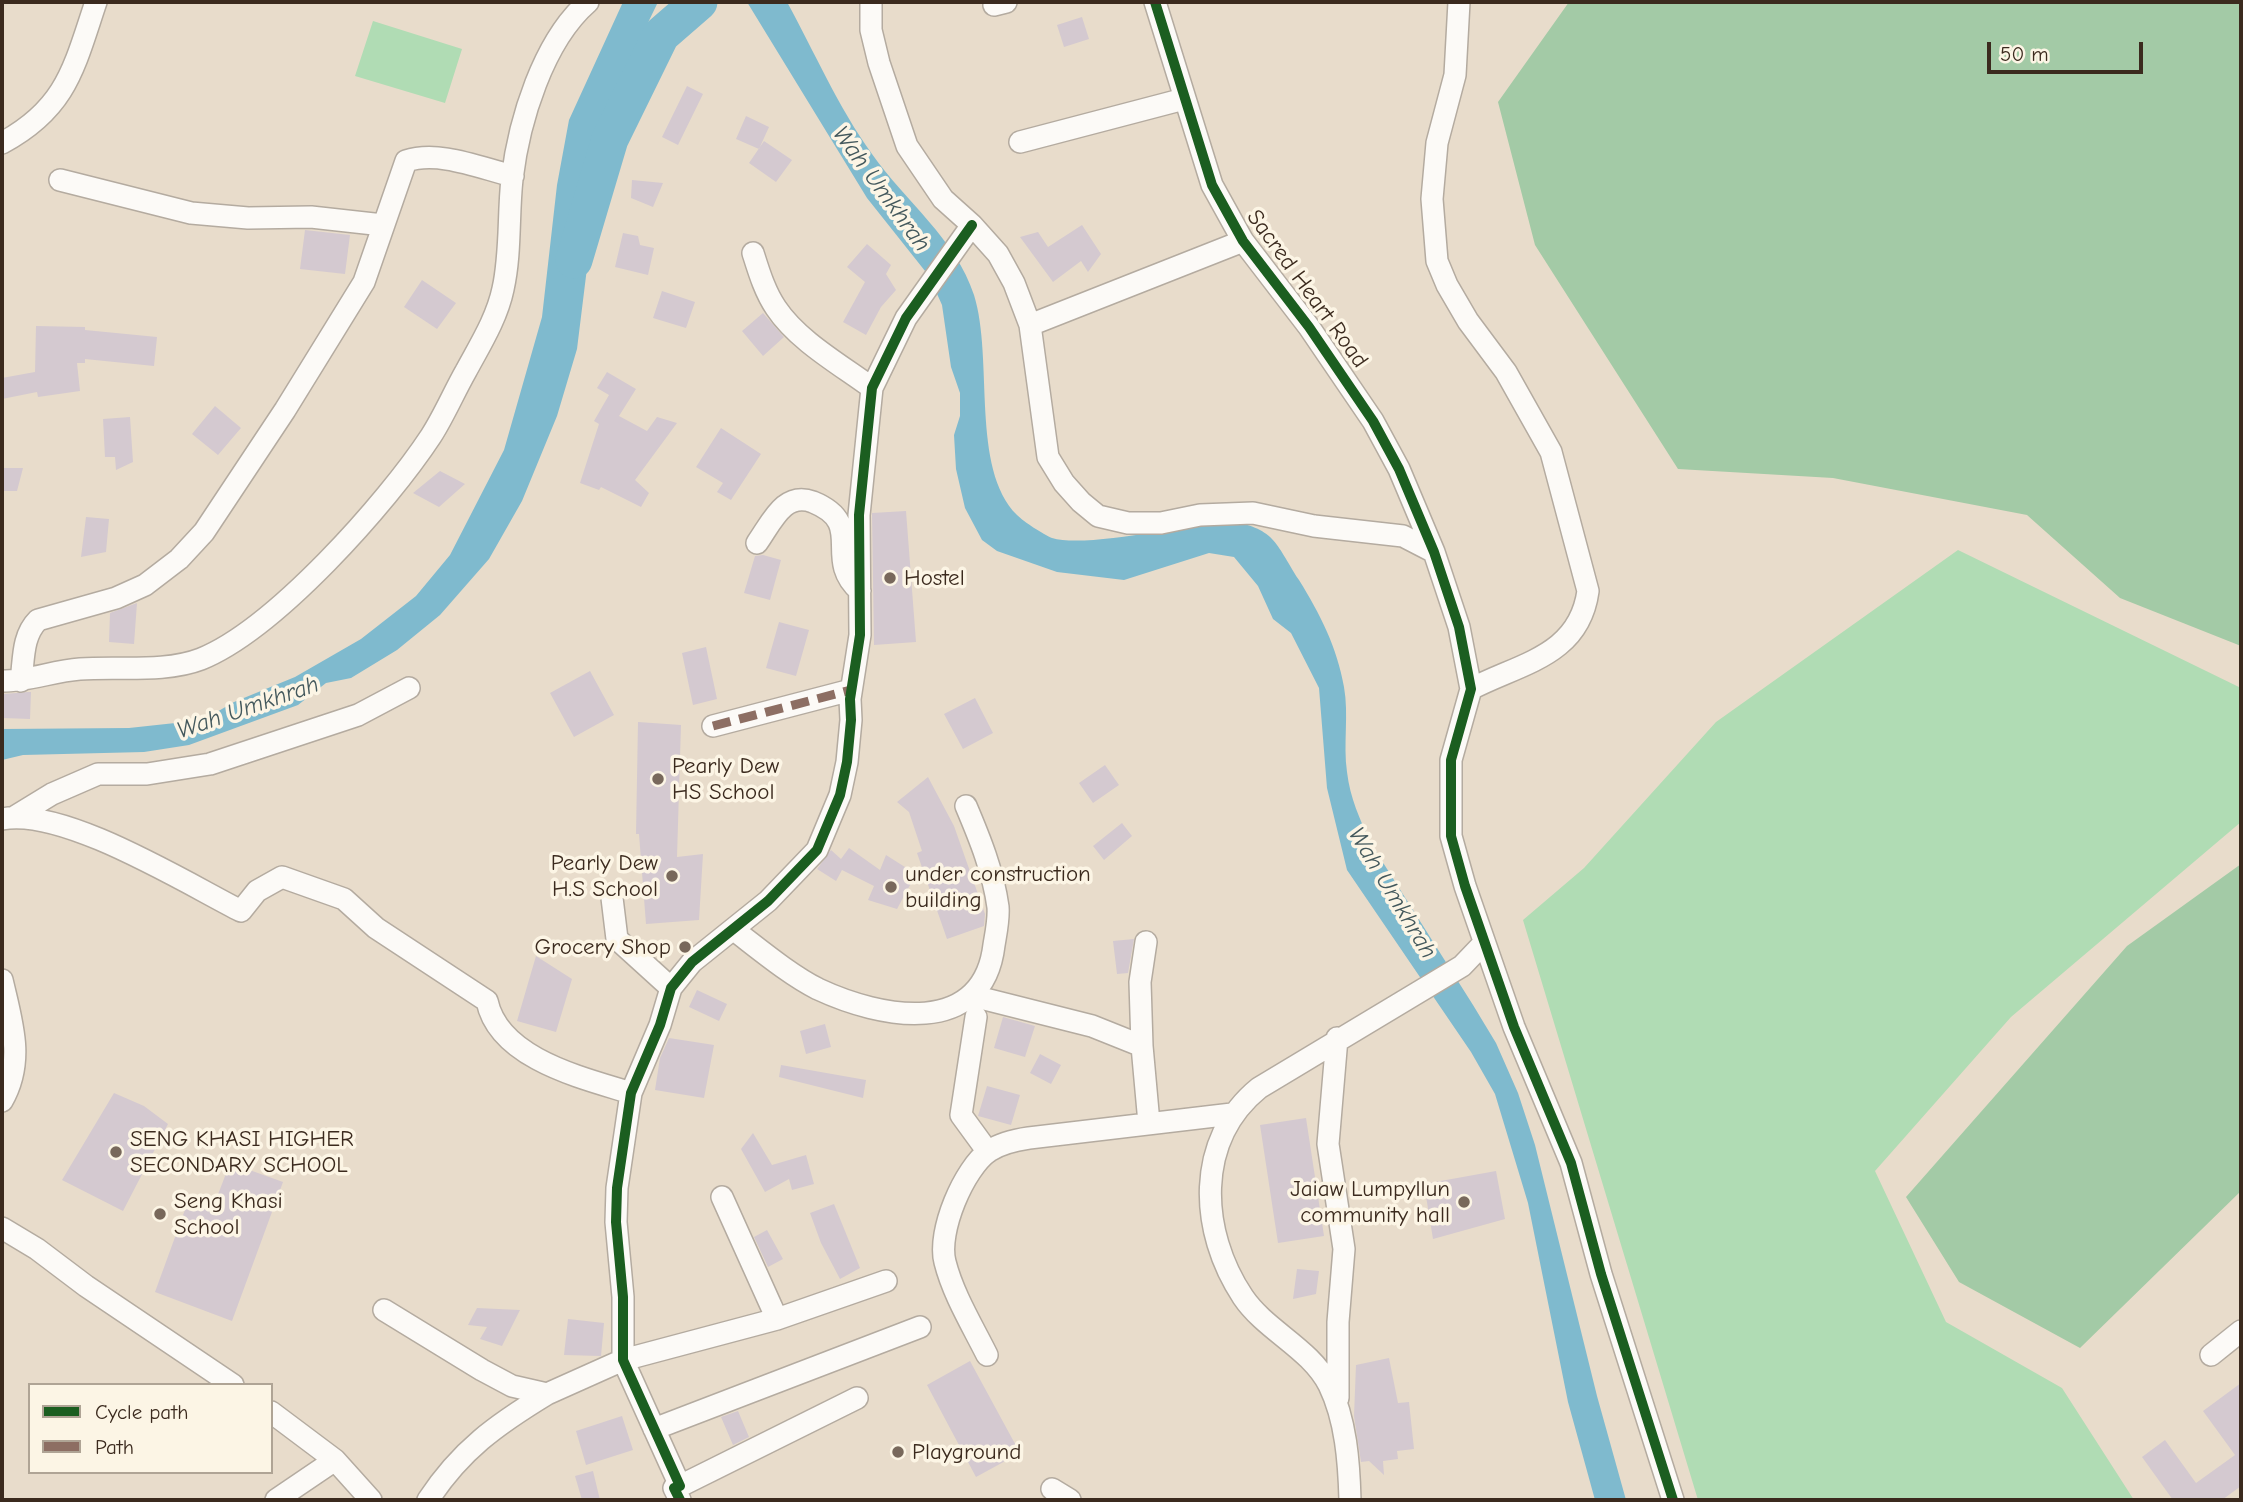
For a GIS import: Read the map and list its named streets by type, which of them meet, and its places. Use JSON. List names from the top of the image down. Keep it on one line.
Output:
{"streets":{"street":["Sacred Heart Road"]},"water":["Wah Umkhrah"],"places":["Hostel","Pearly Dew HS School","Pearly Dew H.S School","under construction building","Grocery Shop","SENG KHASI HIGHER SECONDARY SCHOOL","Jaiaw Lumpyllun community hall","Seng Khasi School","Playground"],"legend":["Cycle path","Path"],"scale_bar":"50 m"}
